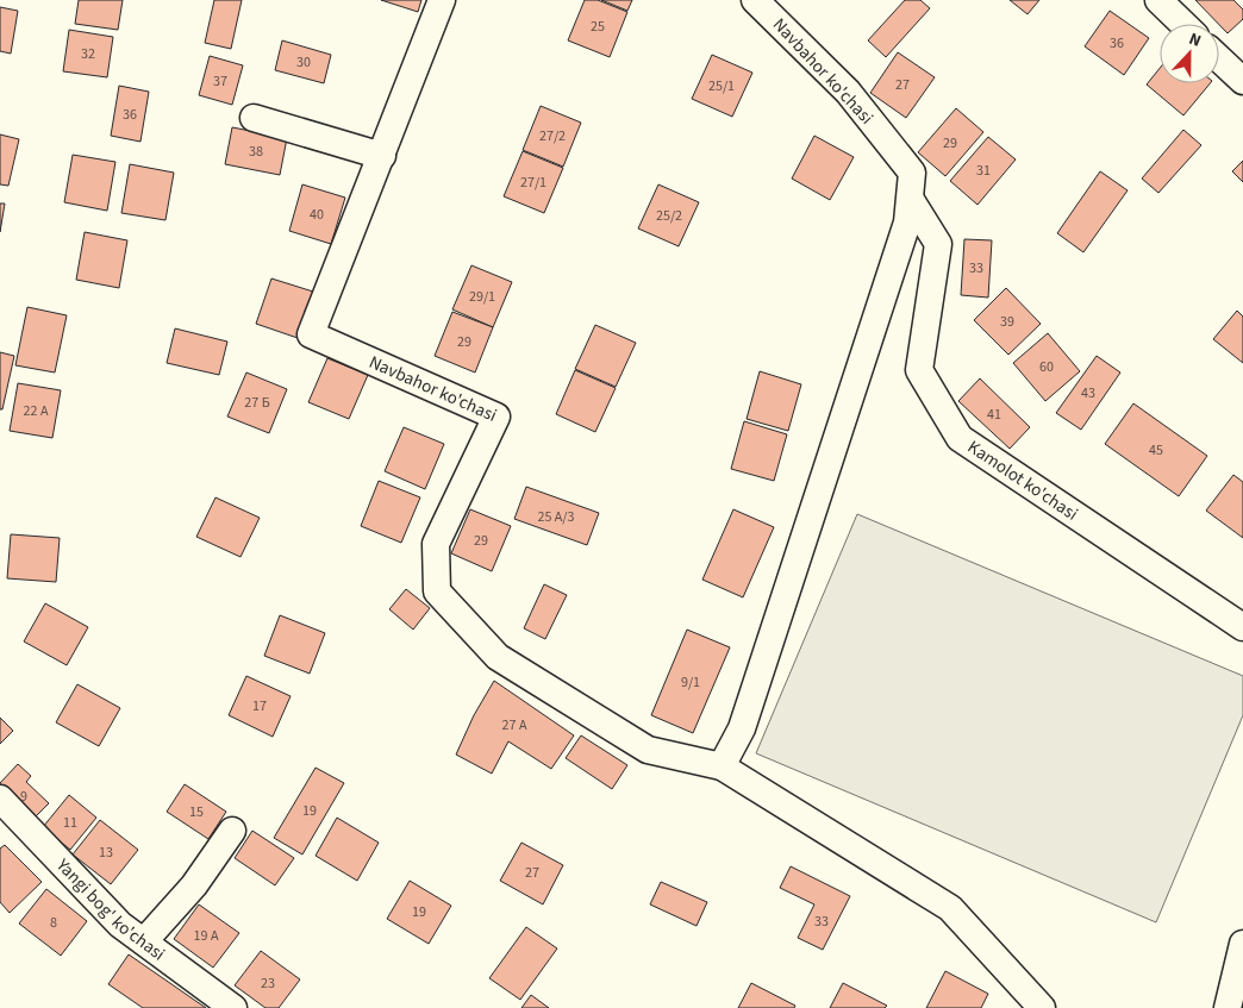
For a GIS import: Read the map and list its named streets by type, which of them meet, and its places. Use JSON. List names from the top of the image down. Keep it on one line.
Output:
{"streets":{"street":["Navbahor ko'chasi","Kamolot ko'chasi","Yangi bog' ko'chasi"]},"crossings":[["Navbahor ko'chasi","Kamolot ko'chasi"]],"house_numbers":["25","36","32","30","37","27","25/1","36","27/2","29","38","31","27/1","40","25/2","33","29/1","39","29","60","43","27 Б","22 А","41","45","25 А/3","29","9/1","17","27 А","9","19","15","11","13","27","19","33","8","19 А","23"],"north":"top"}
